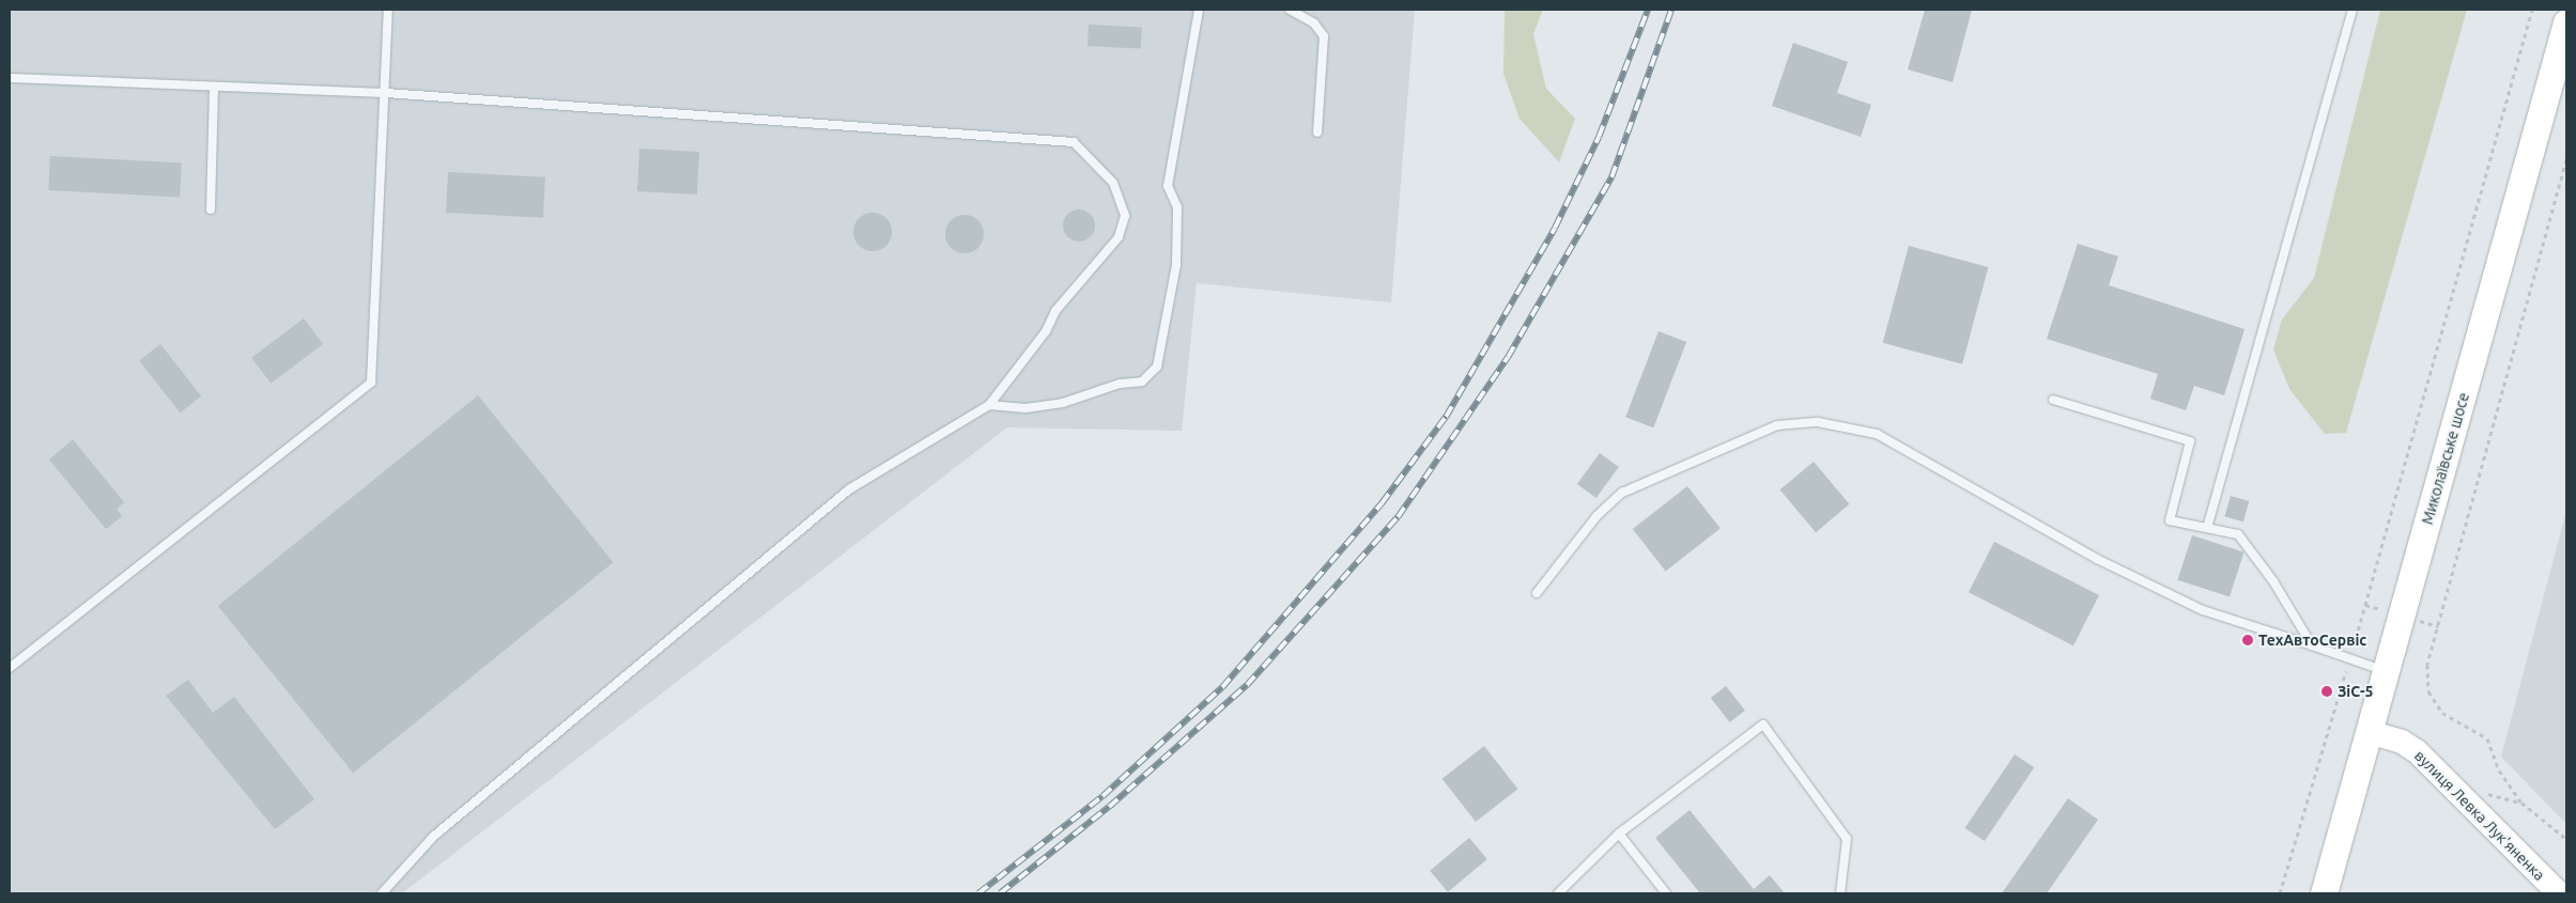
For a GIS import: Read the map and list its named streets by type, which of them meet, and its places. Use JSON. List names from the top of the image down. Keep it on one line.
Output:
{"streets":{"main road":["Миколаївське шосе"],"street":["вулиця Левка Лук'яненка"]},"crossings":[["Миколаївське шосе","вулиця Левка Лук'яненка"]],"places":["ТехАвтоСервіс","ЗіС-5"]}
